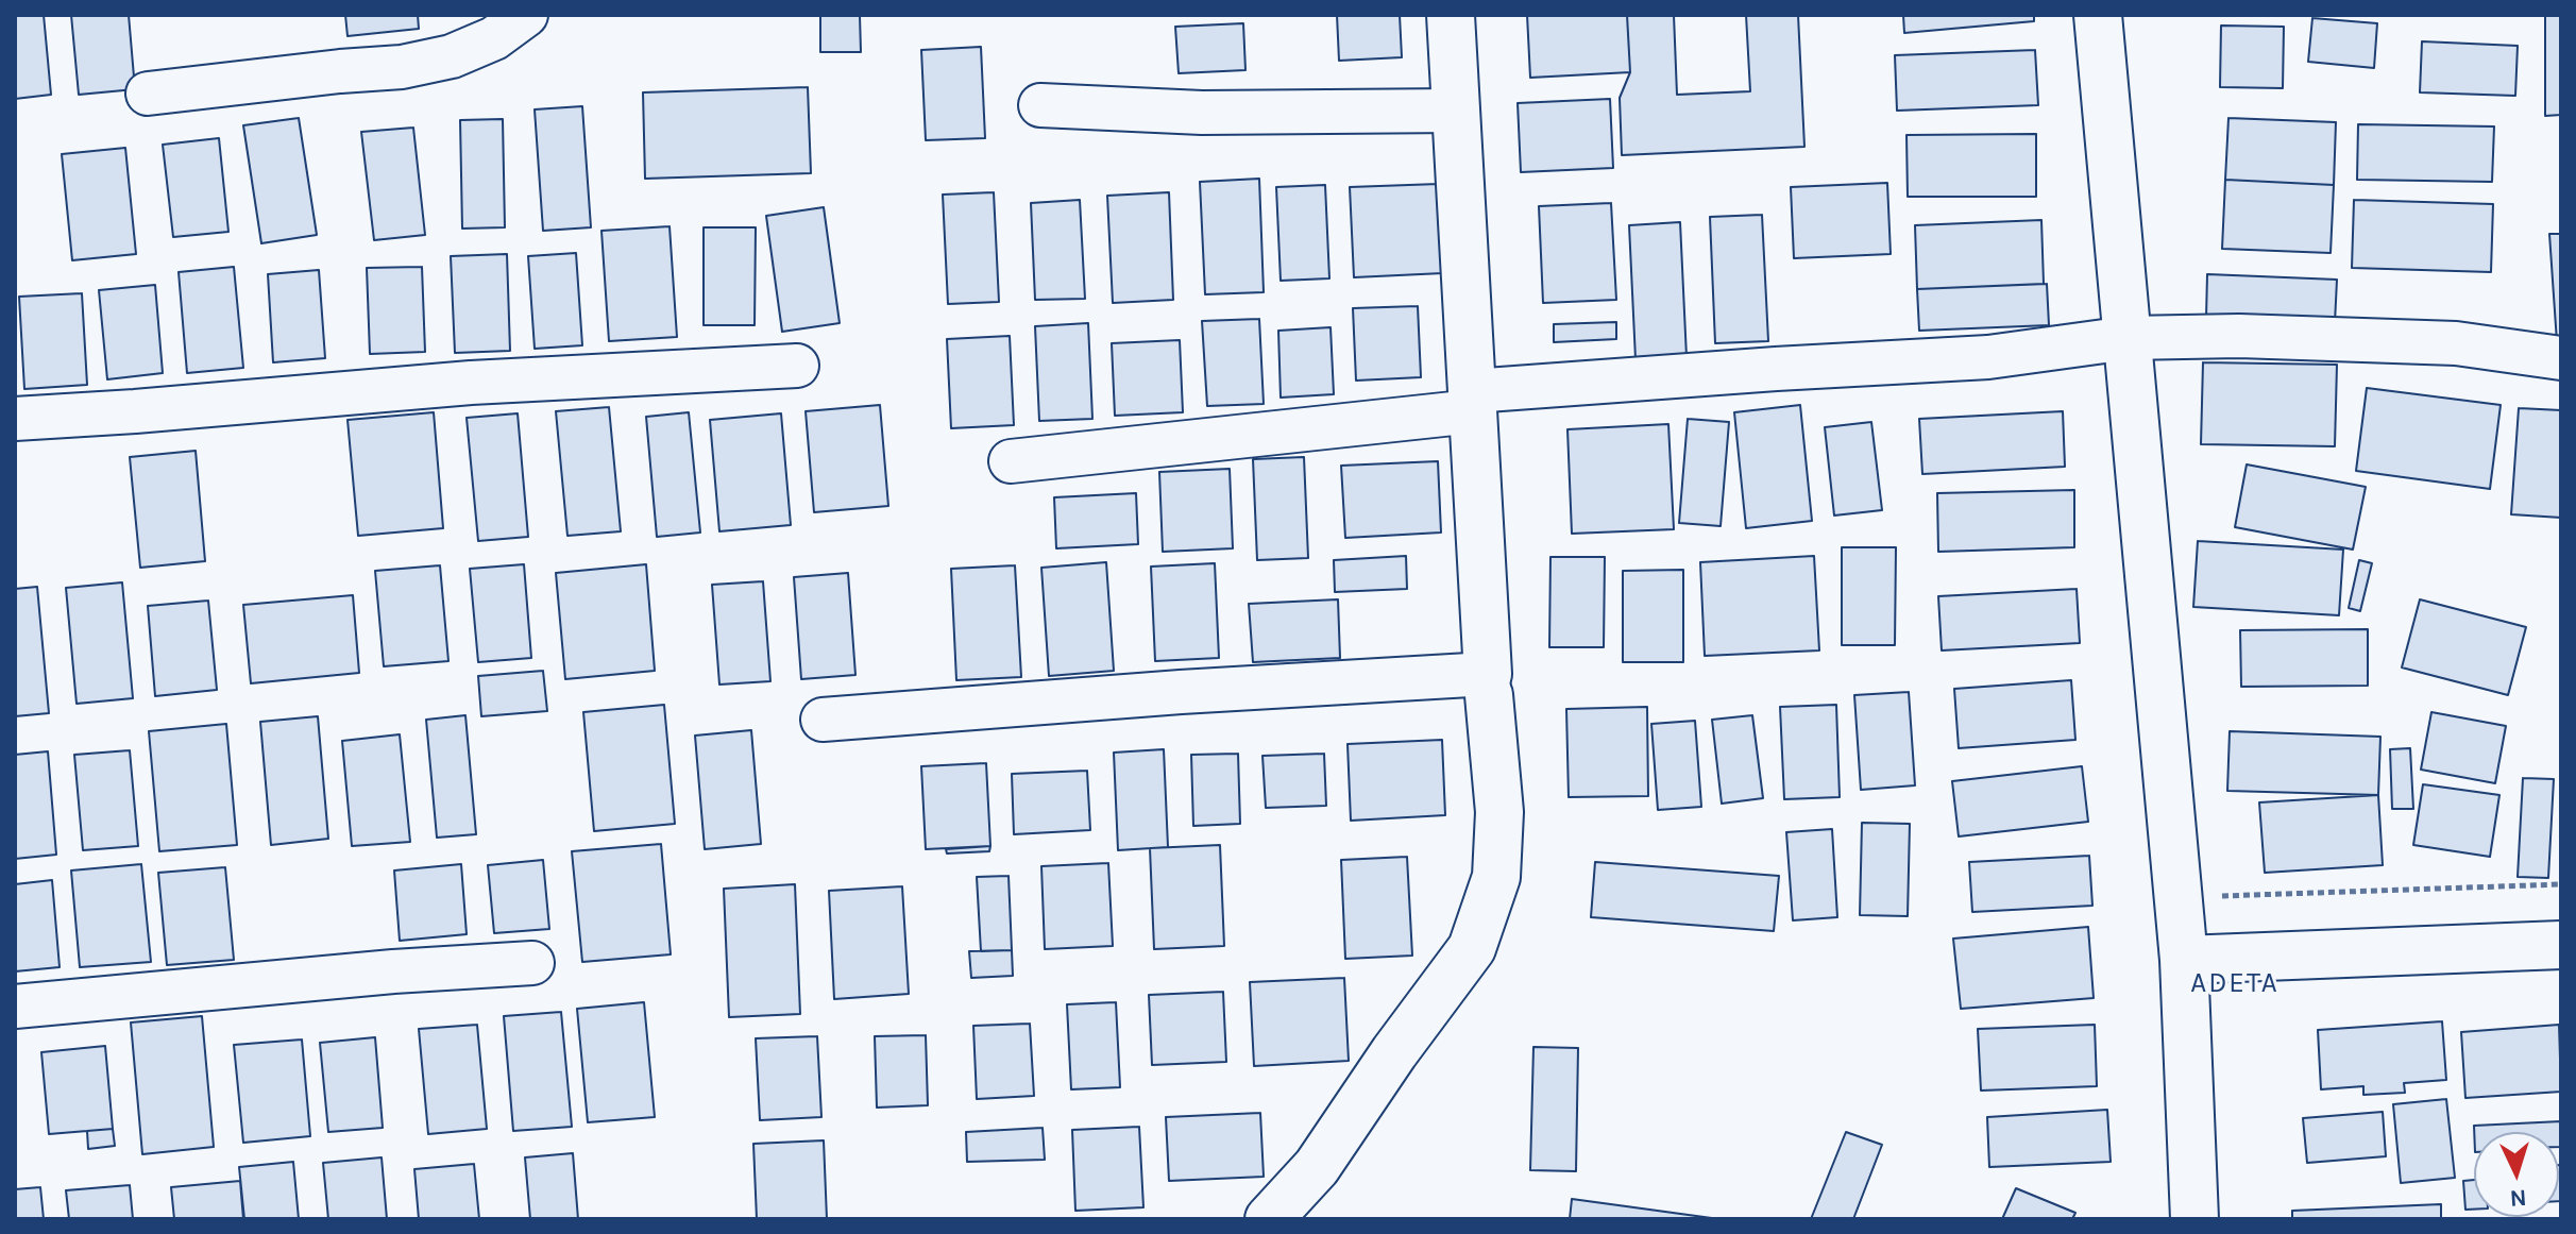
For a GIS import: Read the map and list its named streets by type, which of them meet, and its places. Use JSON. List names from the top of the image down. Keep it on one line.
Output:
{"districts":["ADETA"],"north":"bottom"}
